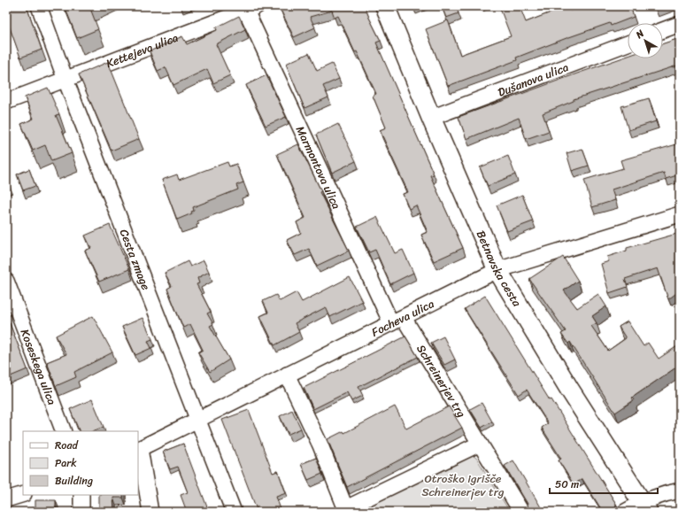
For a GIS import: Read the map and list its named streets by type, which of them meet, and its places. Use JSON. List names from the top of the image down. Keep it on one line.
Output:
{"streets":{"street":["Kettejeva ulica","Dušanova ulica","Marmontova ulica","Cesta zmage","Betnavska cesta","Focheva ulica","Koseskega ulica","Schreinerjev trg"]},"crossings":[["Kettejeva ulica","Marmontova ulica"],["Kettejeva ulica","Cesta zmage"],["Dušanova ulica","Betnavska cesta"],["Marmontova ulica","Focheva ulica"],["Marmontova ulica","Schreinerjev trg"],["Cesta zmage","Focheva ulica"],["Betnavska cesta","Focheva ulica"],["Focheva ulica","Schreinerjev trg"]],"parks":["Otroško igrišče Schreinerjev trg"],"legend":["Road","Park","Building"],"scale_bar":"50 m","north":"top left"}
